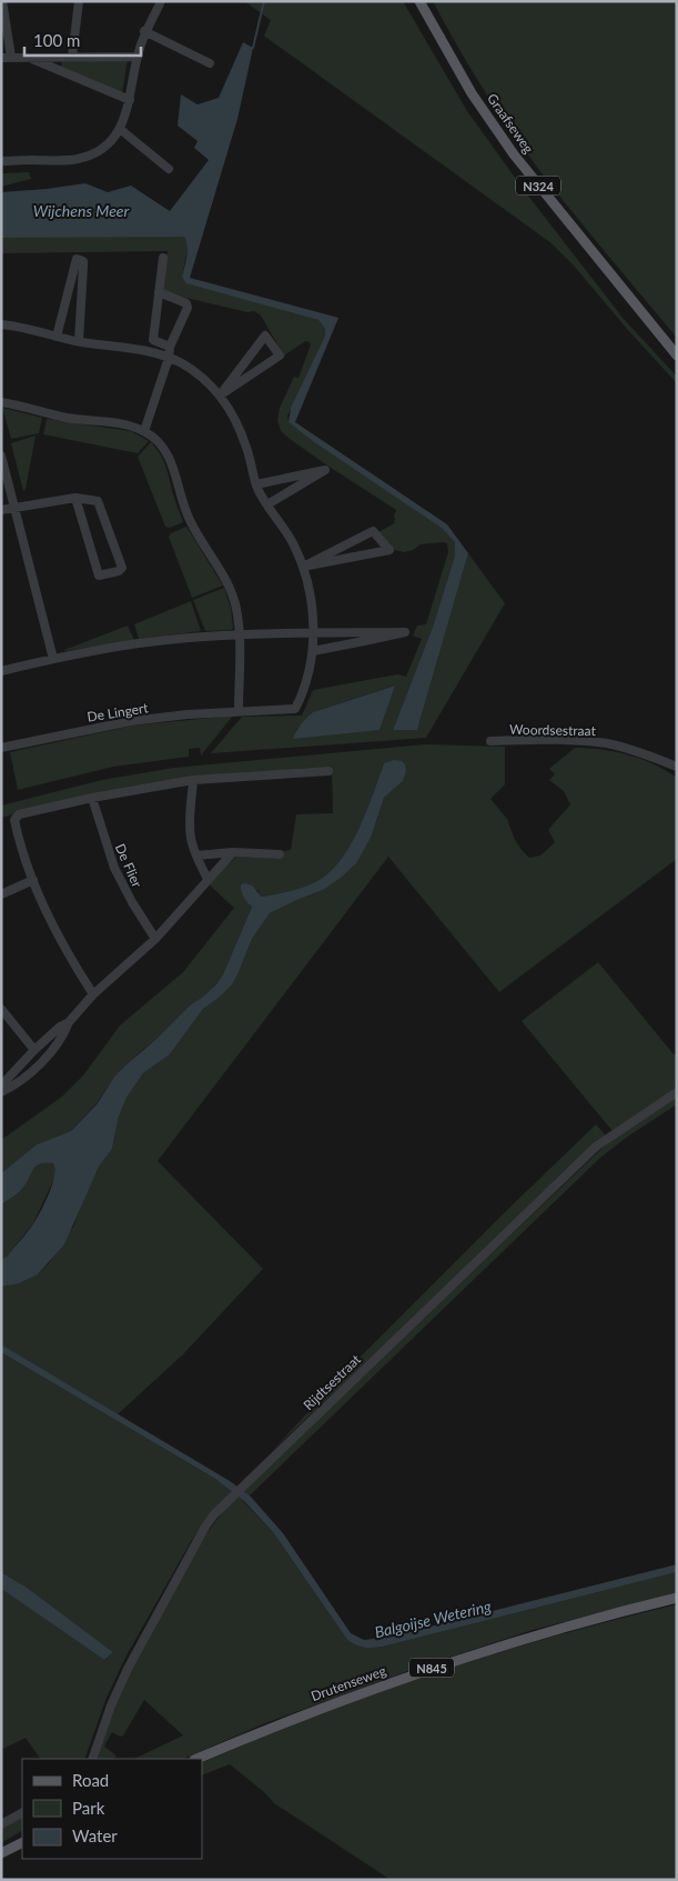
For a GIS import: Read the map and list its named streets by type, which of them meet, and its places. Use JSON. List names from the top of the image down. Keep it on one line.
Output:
{"streets":{"main road":["Graafseweg","N324","N845","Drutenseweg"],"street":["De Lingert","Woordsestraat","De Flier","Rijdtsestraat"]},"water":["Wijchens Meer","Balgoijse Wetering"],"legend":["Road","Park","Water"],"scale_bar":"100 m"}
